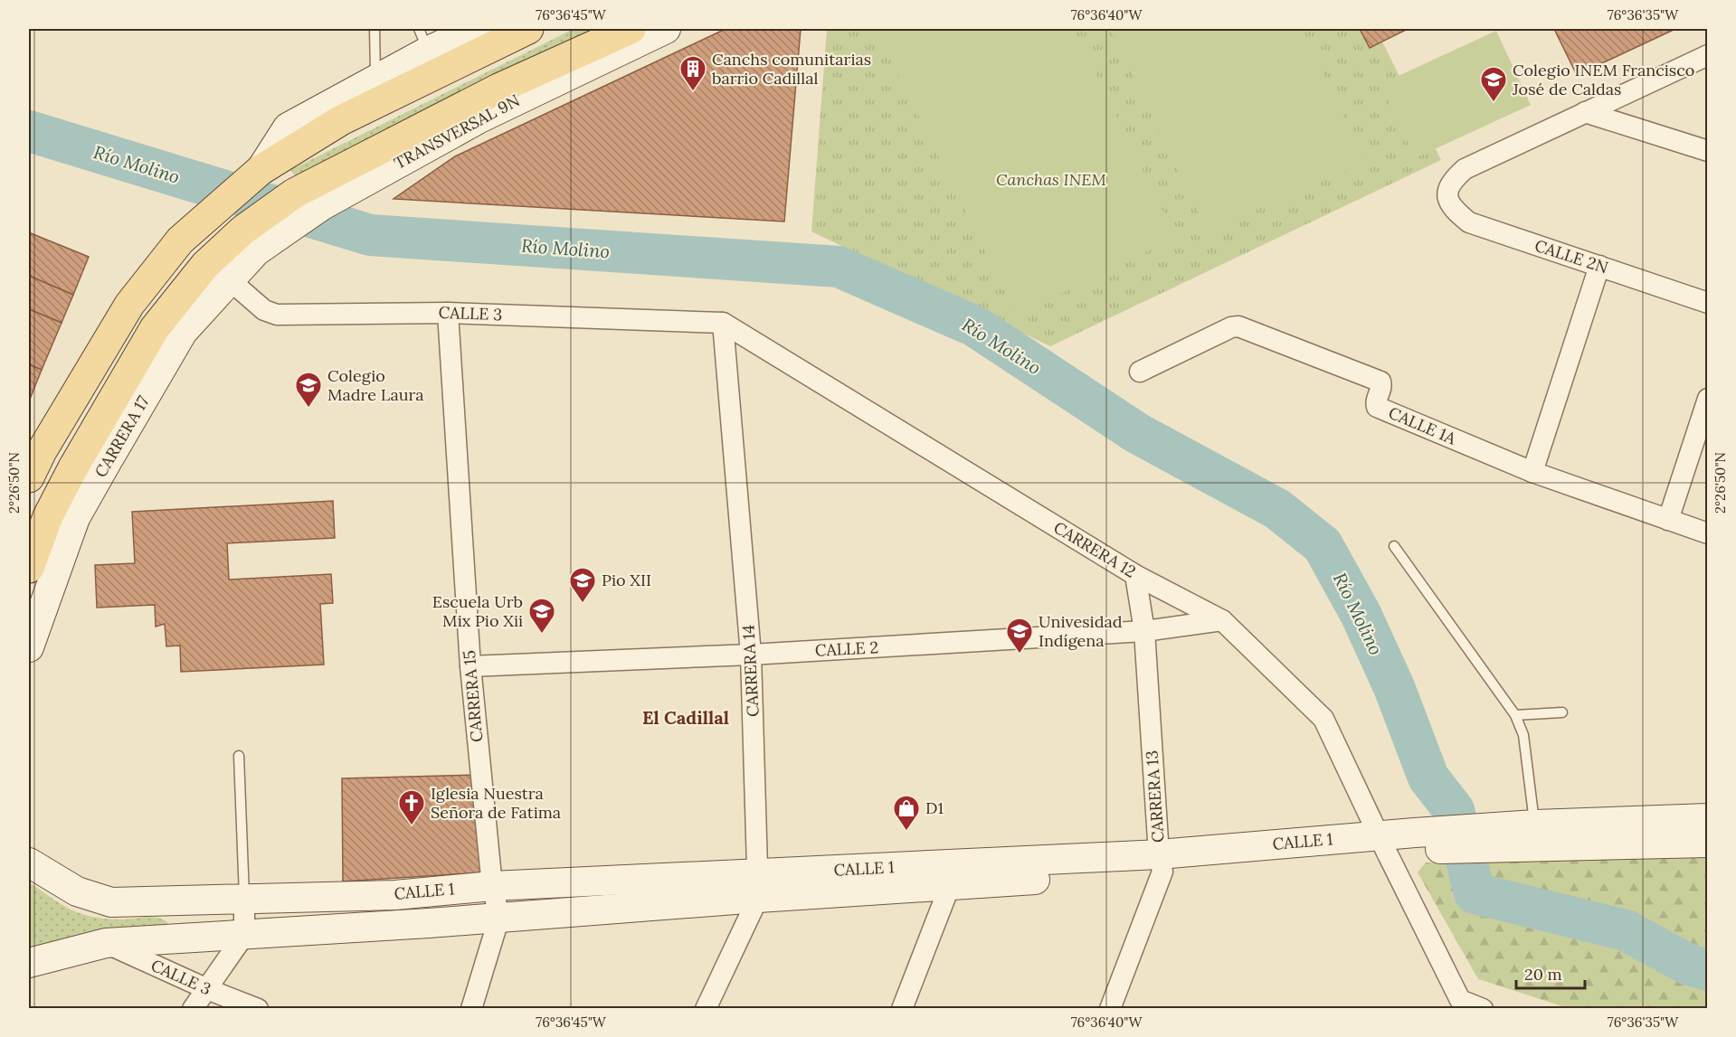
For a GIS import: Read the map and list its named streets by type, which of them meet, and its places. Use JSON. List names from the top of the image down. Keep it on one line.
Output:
{"streets":{"main road":["TRANSVERSAL 9N","CARRERA 17","CALLE 1"],"street":["CALLE 2N","CALLE 3","CALLE 1A","CARRERA 12","CALLE 2","CARRERA 14","CARRERA 15","CARRERA 13"]},"crossings":[["TRANSVERSAL 9N","CARRERA 17"],["CALLE 3","CARRERA 17"],["CALLE 3","CARRERA 12"],["CALLE 3","CARRERA 14"],["CALLE 3","CARRERA 15"],["CALLE 3","CALLE 1"],["CARRERA 12","CALLE 2"],["CARRERA 12","CARRERA 14"],["CARRERA 12","CARRERA 13"],["CARRERA 12","CALLE 1"],["CALLE 2","CARRERA 14"],["CALLE 2","CARRERA 15"],["CALLE 2","CARRERA 13"],["CARRERA 14","CALLE 1"],["CARRERA 15","CALLE 1"],["CARRERA 13","CALLE 1"]],"districts":["El Cadillal"],"water":["Río Molino"],"parks":["Canchas INEM"],"places":{"building":["Canchs comunitarias barrio Cadillal"],"school or university":["Colegio INEM Francisco José de Caldas","Colegio Madre Laura","Pio XII","Escuela Urb Mix Pio Xii","Univesidad Indígena"],"church":["Iglesia Nuestra Señora de Fatima"],"shop":["D1"]},"scale_bar":"20 m","coordinates":["76°36'45\"W","76°36'40\"W","76°36'35\"W","2°26'50\"N"]}
